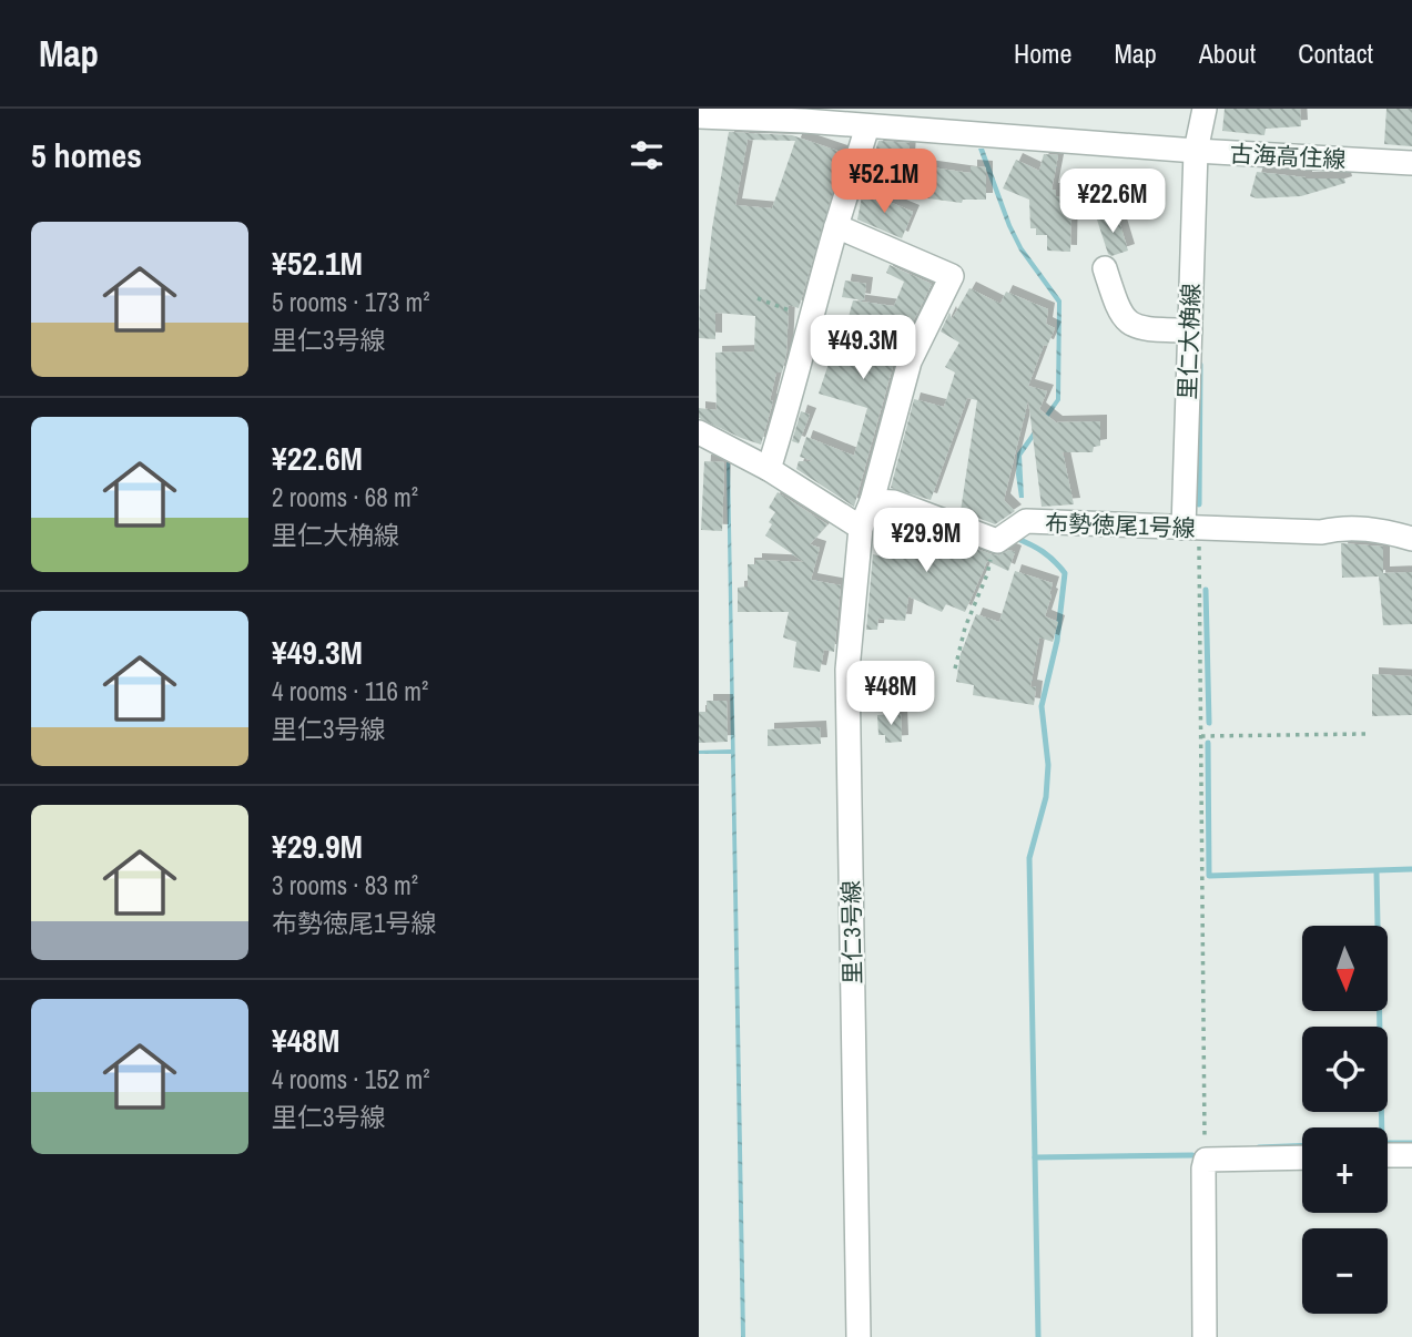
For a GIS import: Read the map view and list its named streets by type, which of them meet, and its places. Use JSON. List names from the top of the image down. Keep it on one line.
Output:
{"streets":{"street":["古海高住線","里仁大桷線","布勢徳尾1号線","里仁3号線"]},"crossings":[["古海高住線","里仁大桷線"],["里仁大桷線","布勢徳尾1号線"]],"north":"bottom","page":{"header":"Map","nav":["Home","Map","About","Contact"],"heading":"5 homes","price":["¥52.1M","¥22.6M","¥49.3M","¥29.9M","¥48M"],"list":[{"name":"¥52.1M","note":"5 rooms · 173 m² · 里仁3号線"},{"name":"¥22.6M","note":"2 rooms · 68 m² · 里仁大桷線"},{"name":"¥49.3M","note":"4 rooms · 116 m² · 里仁3号線"},{"name":"¥29.9M","note":"3 rooms · 83 m² · 布勢徳尾1号線"},{"name":"¥48M","note":"4 rooms · 152 m² · 里仁3号線"}],"map_buttons":["+","−"]}}
